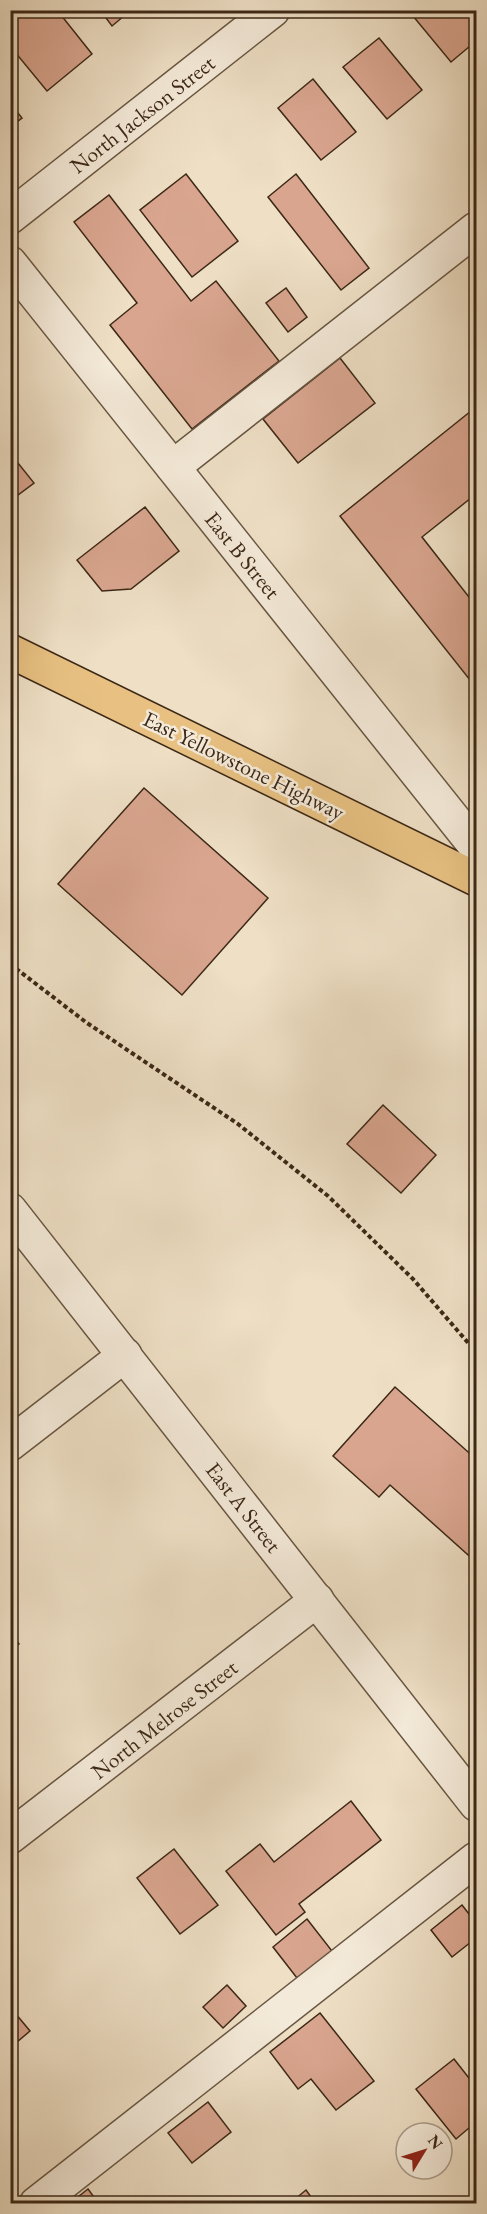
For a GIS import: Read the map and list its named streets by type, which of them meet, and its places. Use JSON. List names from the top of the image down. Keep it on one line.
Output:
{"streets":{"main road":["East Yellowstone Highway"],"street":["North Jackson Street","East B Street","East A Street","North Melrose Street"]},"crossings":[["East A Street","North Melrose Street"]],"north":"top right"}
